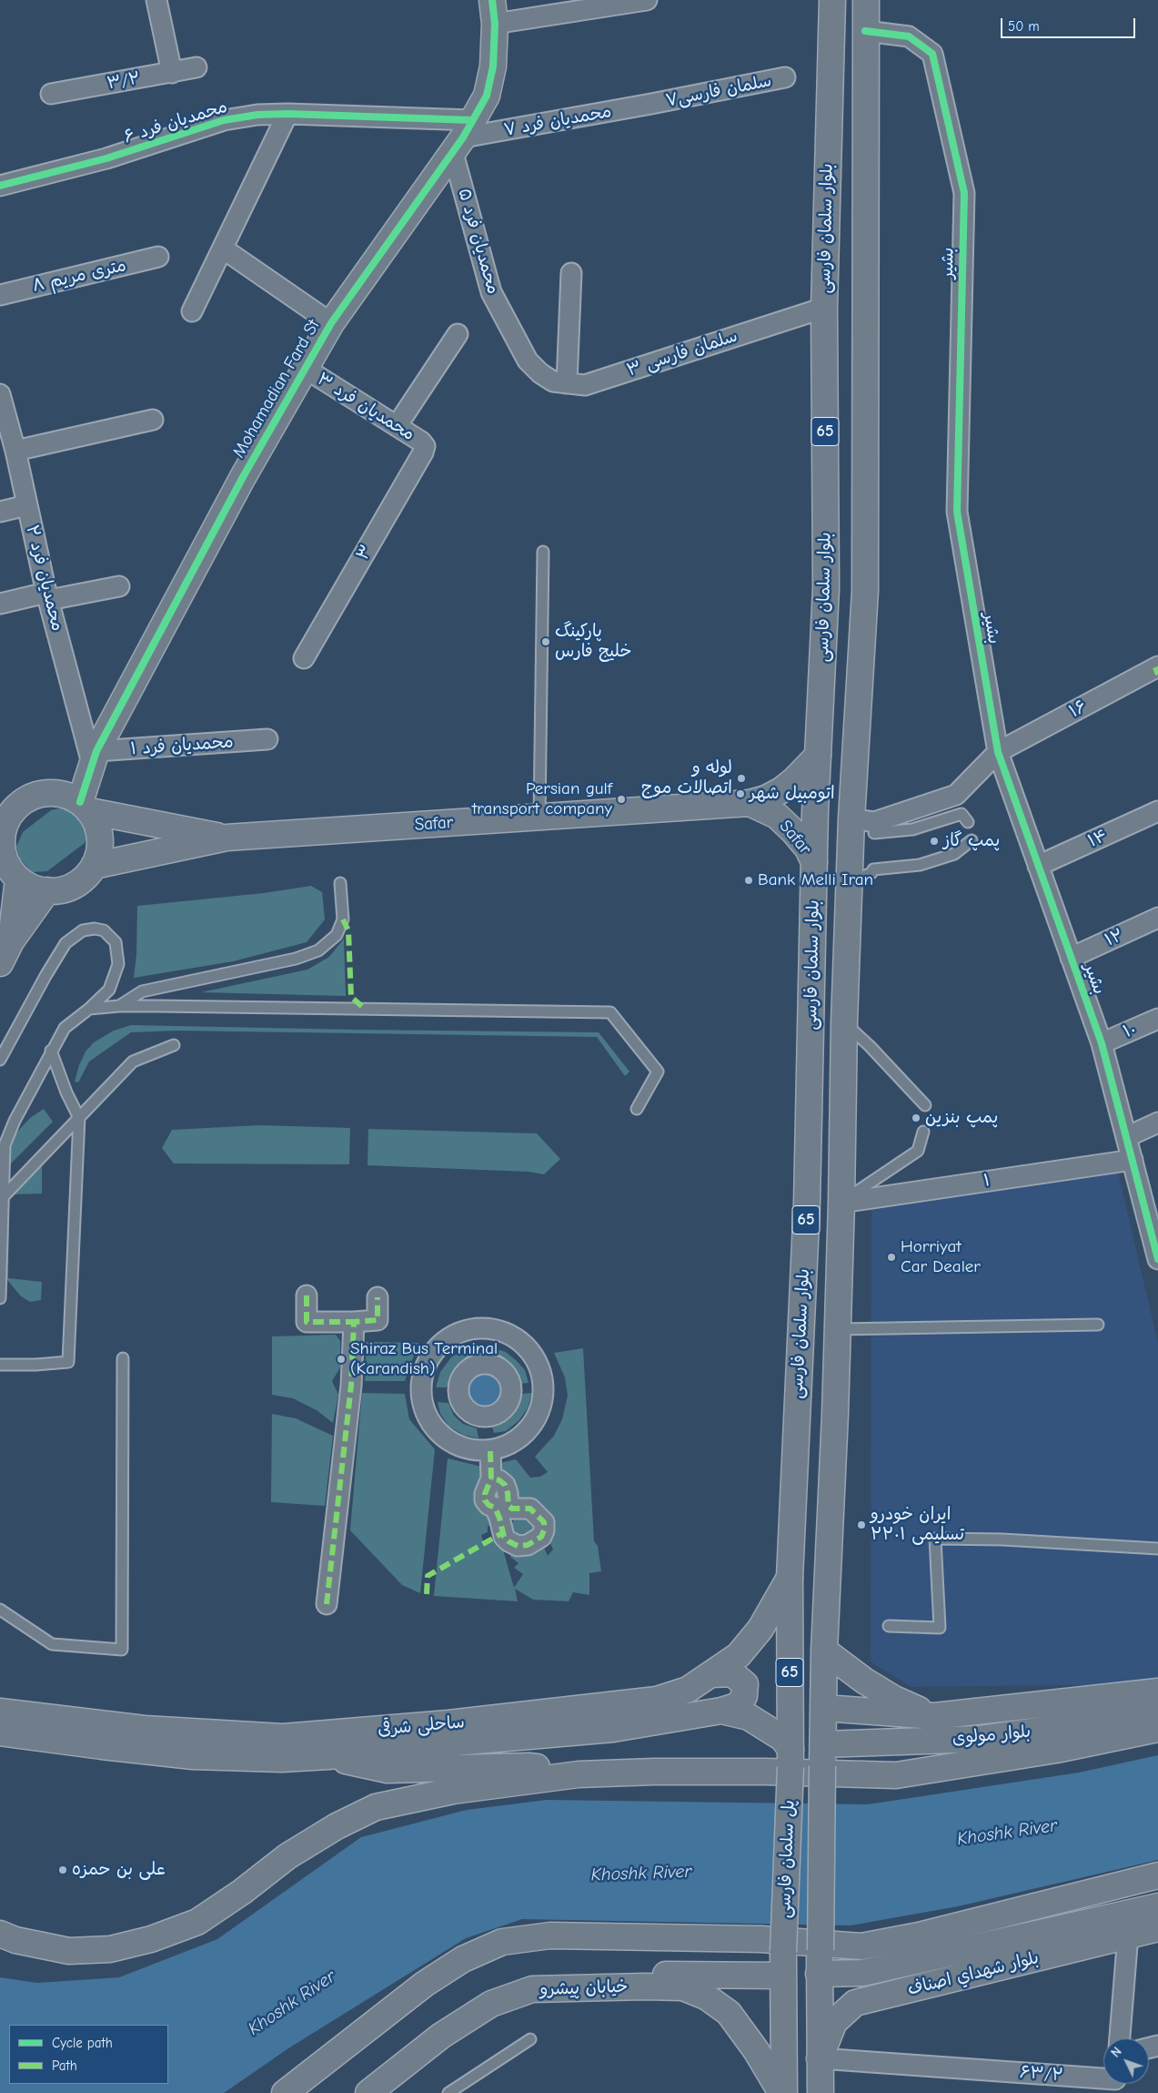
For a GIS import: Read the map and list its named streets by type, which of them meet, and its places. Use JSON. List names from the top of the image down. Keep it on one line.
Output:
{"streets":{"main road":["بلوار سلمان فارسی","Mohamadian Fard St","65","Safar","ساحلی شرقی","بلوار مولوی","پل سلمان فارسی","بلوار شهداي اصناف","خیابان پیشرو"],"street":["۳/۲","سلمان فارسی۷","۷ محمدیان فرد","۶ محمدیان فرد","۵ محمدیان فرد","بشیر","۸ متری مریم","۳ سلمان فارسی","۳ محمدیان فرد","۳","۲ محمدیان فرد","۱۶","۱ محمدیان فرد","۱۴","۱۲","۱۰","۱","۶۳/۲"]},"crossings":[["سلمان فارسی۷","۷ محمدیان فرد"],["۷ محمدیان فرد","۶ محمدیان فرد"],["۷ محمدیان فرد","۵ محمدیان فرد"],["۷ محمدیان فرد","Mohamadian Fard St"],["۶ محمدیان فرد","۵ محمدیان فرد"],["۶ محمدیان فرد","Mohamadian Fard St"],["بلوار سلمان فارسی","بشیر"],["بلوار سلمان فارسی","۳ سلمان فارسی"],["بلوار سلمان فارسی","۱۶"],["بلوار سلمان فارسی","Safar"],["بلوار سلمان فارسی","۱"],["بلوار سلمان فارسی","ساحلی شرقی"],["بلوار سلمان فارسی","بلوار مولوی"],["بلوار سلمان فارسی","پل سلمان فارسی"],["۵ محمدیان فرد","۳ سلمان فارسی"],["۵ محمدیان فرد","Mohamadian Fard St"],["بشیر","۱۶"],["بشیر","۱۴"],["بشیر","۱۲"],["بشیر","۱۰"],["بشیر","۱"],["Mohamadian Fard St","۳ محمدیان فرد"],["Mohamadian Fard St","۲ محمدیان فرد"],["Mohamadian Fard St","۱ محمدیان فرد"],["Mohamadian Fard St","Safar"],["۳ محمدیان فرد","۳"],["65","پل سلمان فارسی"],["65","بلوار شهداي اصناف"],["65","خیابان پیشرو"],["65","۶۳/۲"],["۲ محمدیان فرد","۱ محمدیان فرد"],["ساحلی شرقی","پل سلمان فارسی"],["بلوار مولوی","پل سلمان فارسی"],["پل سلمان فارسی","بلوار شهداي اصناف"],["پل سلمان فارسی","خیابان پیشرو"],["بلوار شهداي اصناف","۶۳/۲"]],"water":["Khoshk River"],"places":["پارکینگ خلیج فارس","لوله و اتصالات موج","اتومبیل شهر","Persian gulf transport company","پمپ گاز","Bank Melli Iran","پمپ بنزین","Horriyat Car Dealer","Shiraz Bus Terminal (Karandish)","ایران خودرو تسلیمی ۲۲۰۱","علی بن حمزه"],"legend":["Cycle path","Path"],"scale_bar":"50 m","north":"top left"}
